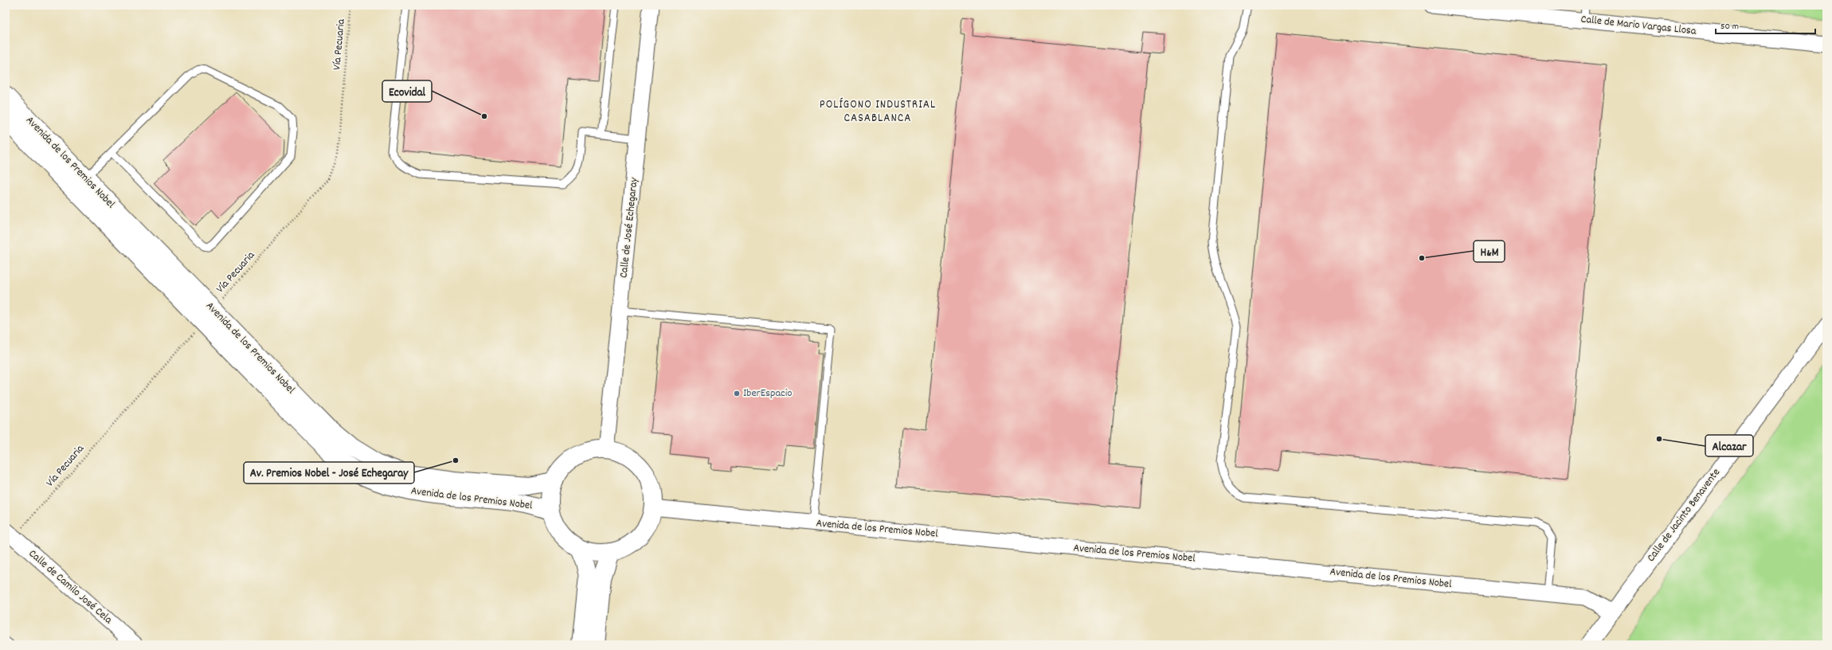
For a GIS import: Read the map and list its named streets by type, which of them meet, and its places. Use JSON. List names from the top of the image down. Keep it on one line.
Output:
{"streets":{"street":["Calle de Mario Vargas Llosa","Avenida de los Premios Nobel","Calle de José Echegaray","Calle de Jacinto Benavente","Calle de Camilo José Cela"],"path":["Vía Pecuaria"]},"crossings":[["Vía Pecuaria","Avenida de los Premios Nobel"],["Vía Pecuaria","Calle de Camilo José Cela"],["Avenida de los Premios Nobel","Calle de José Echegaray"],["Avenida de los Premios Nobel","Calle de Jacinto Benavente"]],"districts":["POLÍGONO INDUSTRIAL CASABLANCA"],"places":["Ecovidal","H&M","IberEspacio","Alcazar","Av. Premios Nobel - José Echegaray"],"scale_bar":"50 m"}
